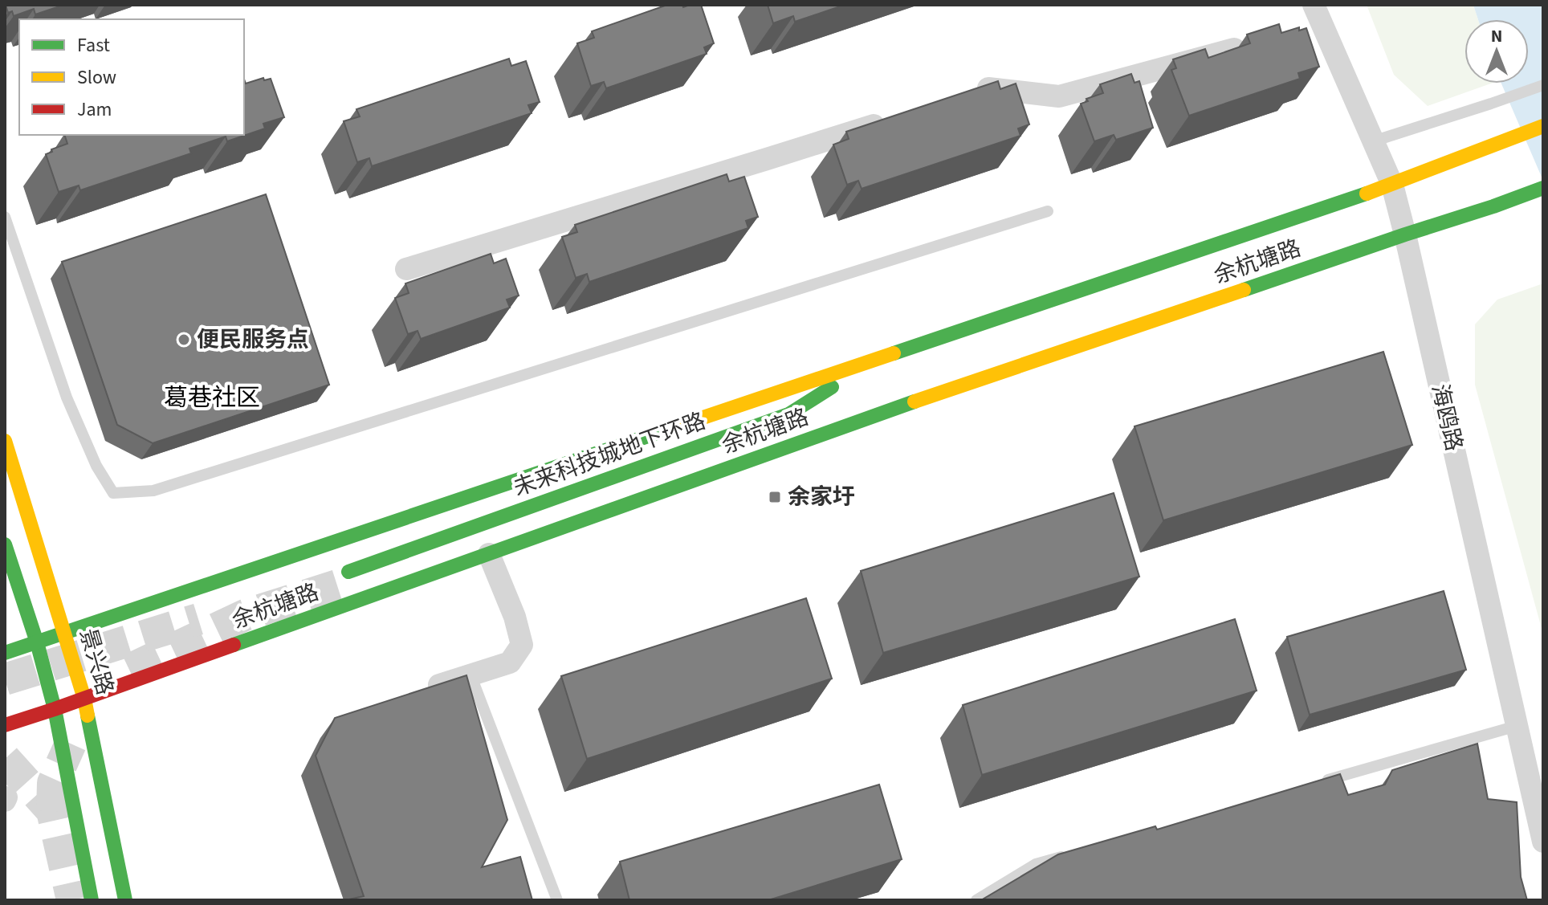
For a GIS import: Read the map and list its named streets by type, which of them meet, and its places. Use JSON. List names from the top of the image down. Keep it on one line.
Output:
{"streets":{"main road":["余杭塘路","未来科技城地下环路","景兴路"],"street":["海鸥路"]},"crossings":[["余杭塘路","海鸥路"],["余杭塘路","未来科技城地下环路"],["余杭塘路","景兴路"]],"districts":["葛巷社区"],"places":{"other":["便民服务点"],"transit":["余家圩"]},"legend":["Fast","Slow","Jam"],"north":"top"}
